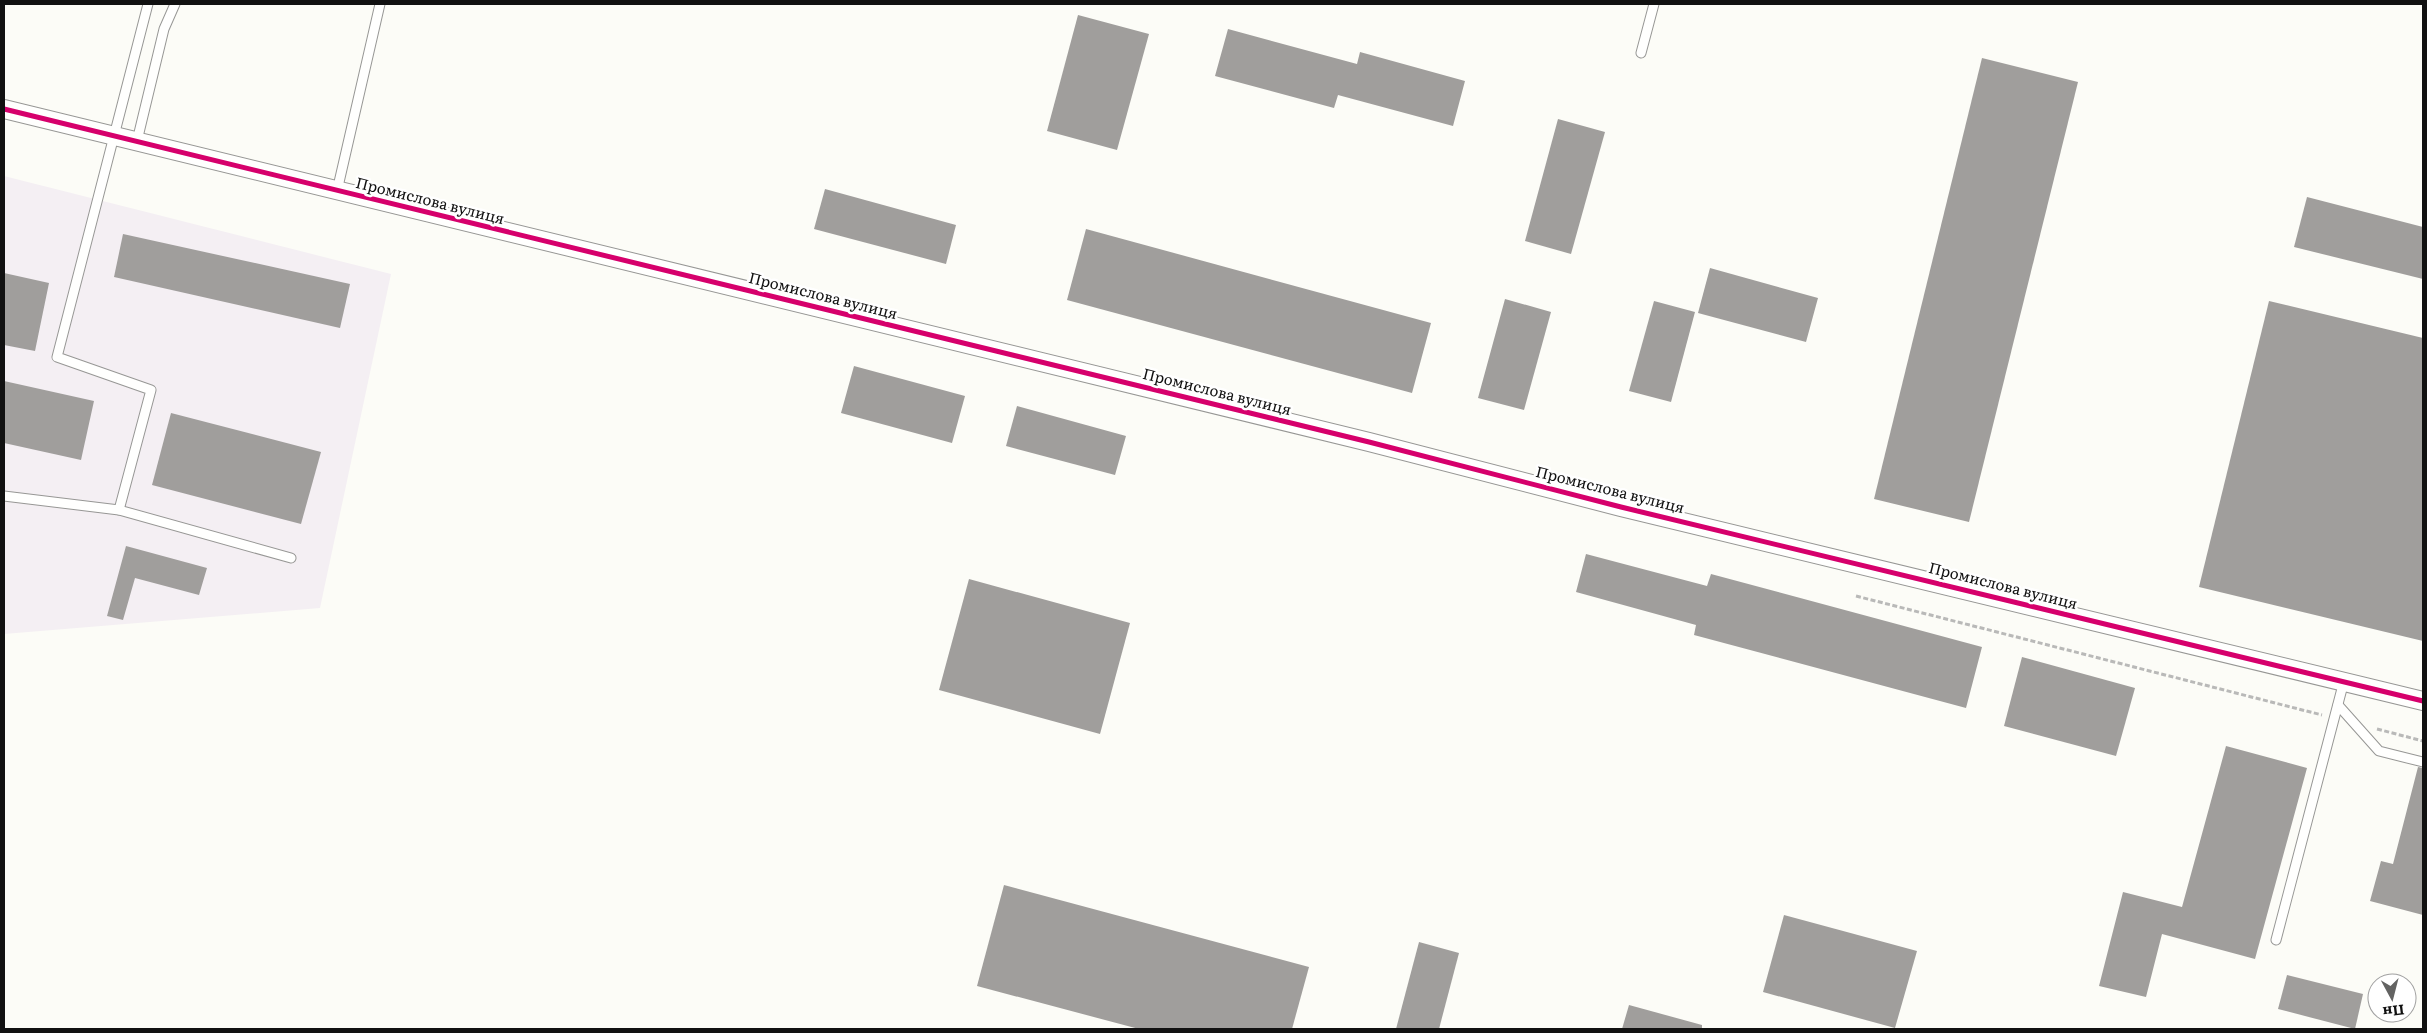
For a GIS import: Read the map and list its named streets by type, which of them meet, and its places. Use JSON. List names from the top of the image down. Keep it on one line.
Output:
{"streets":{"street":["Промислова вулиця"]},"north":"bottom"}
